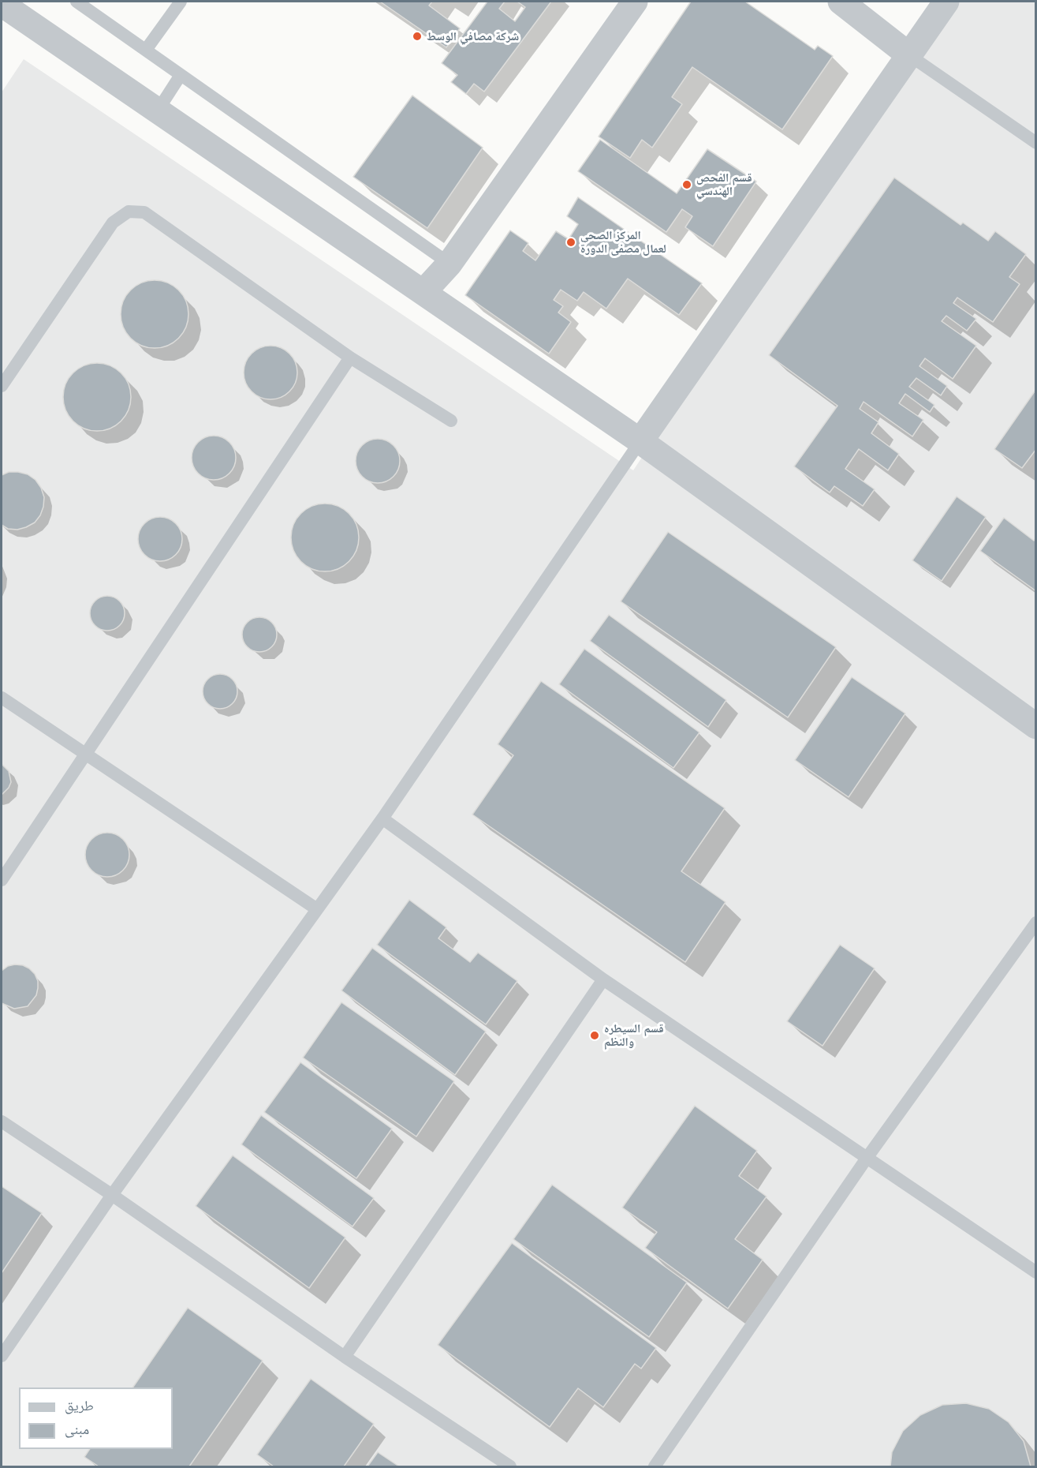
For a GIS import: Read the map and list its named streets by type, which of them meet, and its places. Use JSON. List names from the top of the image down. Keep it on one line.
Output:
{"places":["شركة مصافي الوسط","قسم الفحص الهندسي","المركز الصحي لعمال مصفى الدورة","قسم السيطره والنظم"],"legend":["طريق","مبنى"]}
